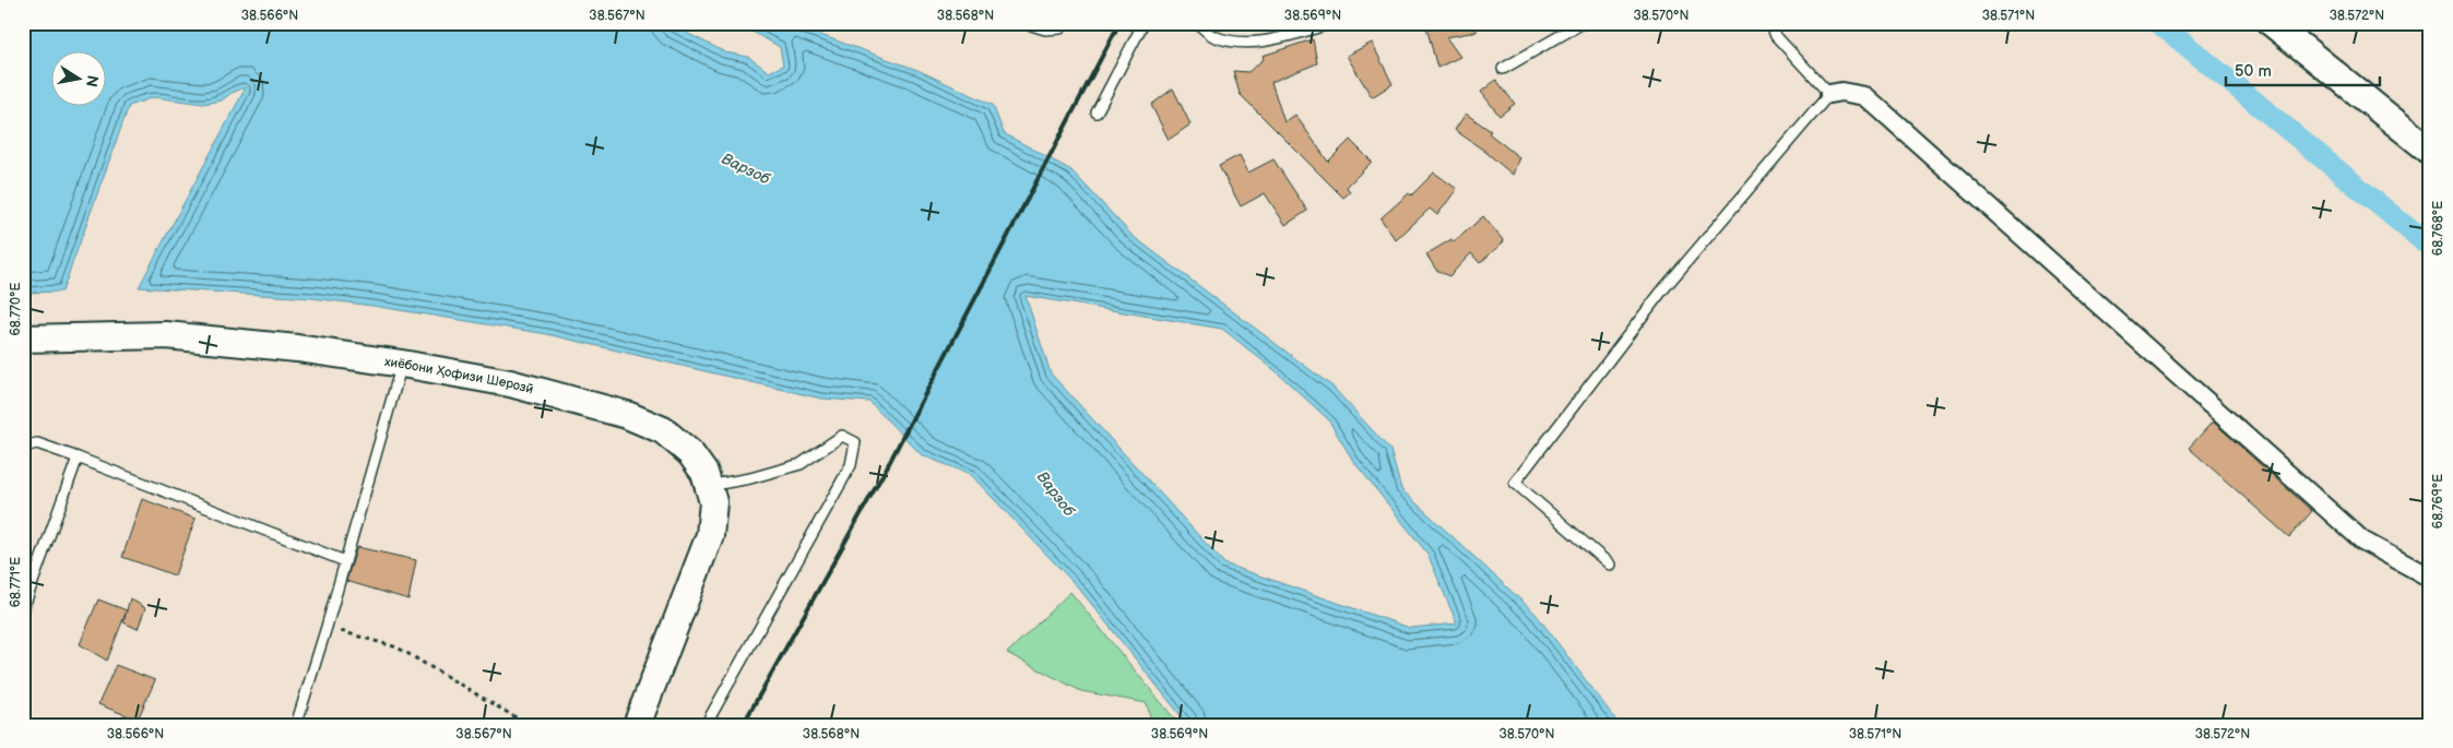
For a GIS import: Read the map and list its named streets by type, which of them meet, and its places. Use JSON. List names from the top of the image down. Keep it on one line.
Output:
{"streets":{"main road":["хиёбони Ҳофизи Шерозӣ"]},"water":["Варзоб"],"scale_bar":"50 m","north":"right","coordinates":["38.566°N","38.567°N","38.568°N","38.569°N","38.570°N","38.571°N","38.572°N","68.768°E","68.770°E","68.769°E","68.771°E"]}
